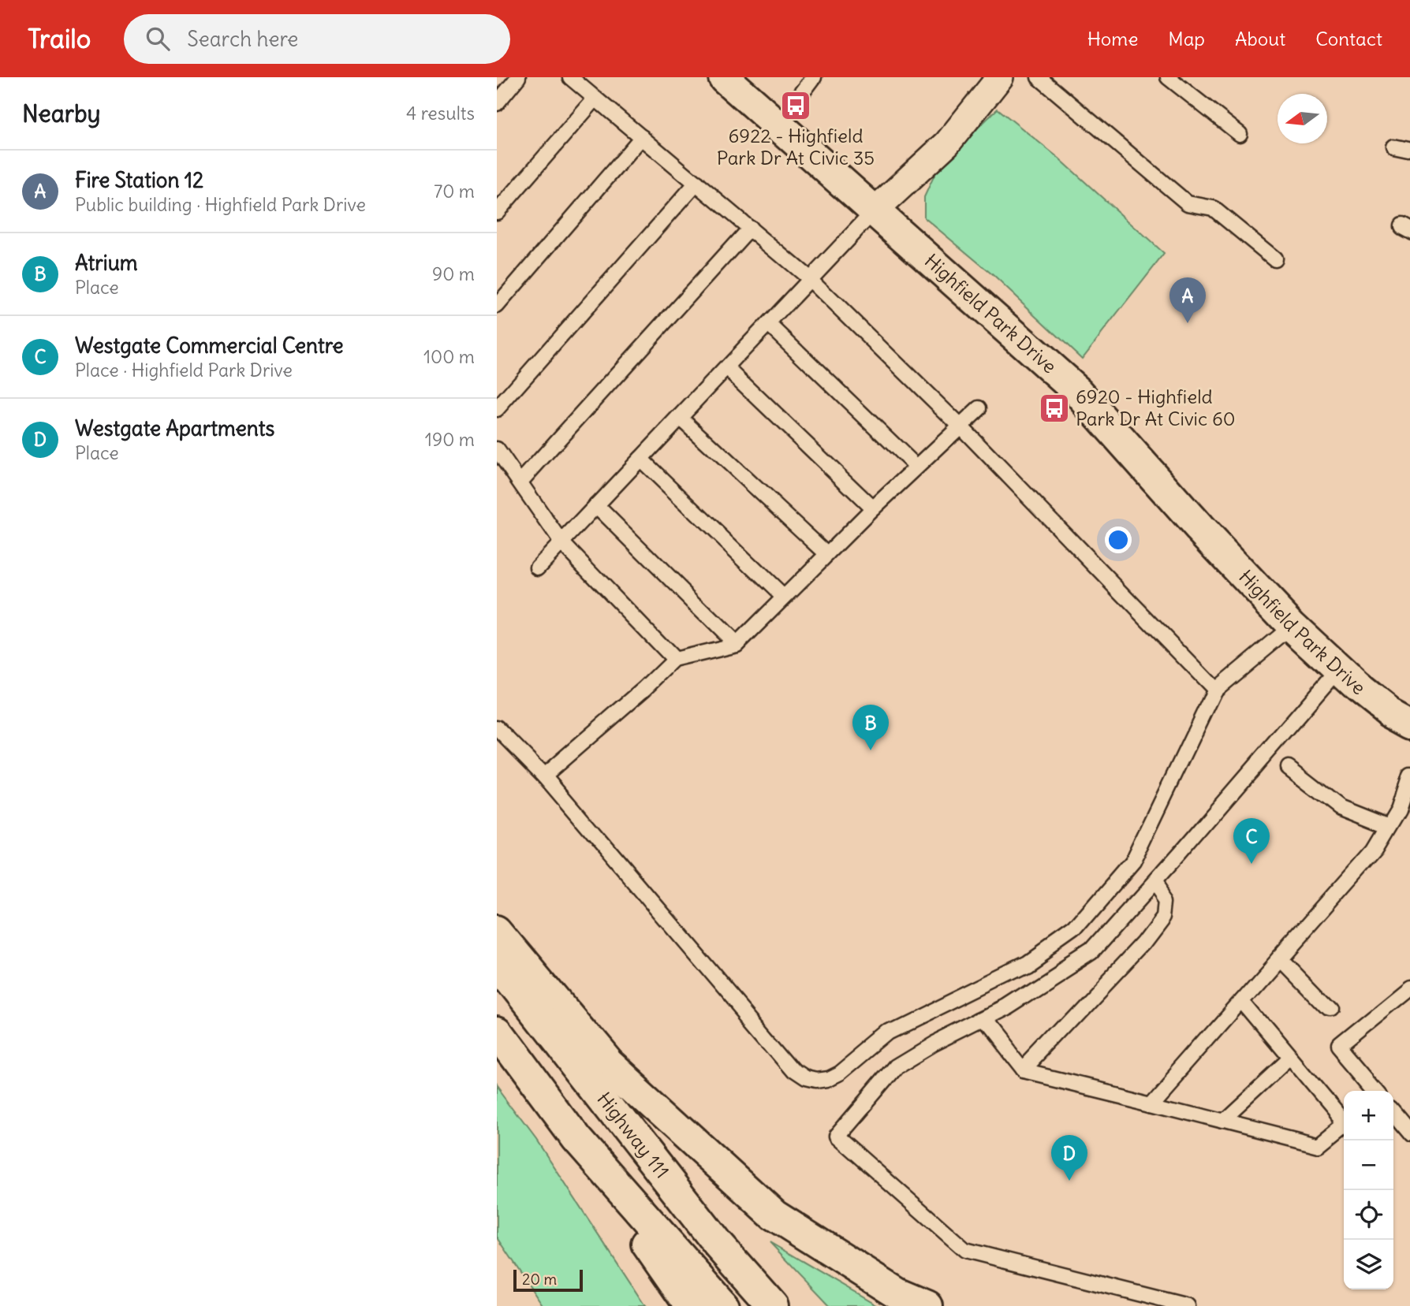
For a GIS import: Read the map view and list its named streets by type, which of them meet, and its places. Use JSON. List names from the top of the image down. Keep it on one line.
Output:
{"streets":{"main road":["Highfield Park Drive","Highway 111"]},"places":{"bus stop":["6922 - Highfield Park Dr At Civic 35","6920 - Highfield Park Dr At Civic 60"]},"scale_bar":"20 m","north":"left","page":{"header":"Trailo","search":"Search here","nav":["Home","Map","About","Contact"],"heading":["Nearby","4 results"],"list":[{"mark":"A","name":"Fire Station 12","note":"Public building · Highfield Park Drive","value":"70 m"},{"mark":"B","name":"Atrium","note":"Place","value":"90 m"},{"mark":"C","name":"Westgate Commercial Centre","note":"Place · Highfield Park Drive","value":"100 m"},{"mark":"D","name":"Westgate Apartments","note":"Place","value":"190 m"}],"pins":["A","B","C","D"],"map_buttons":["+","−"],"scale":"20 m"}}
